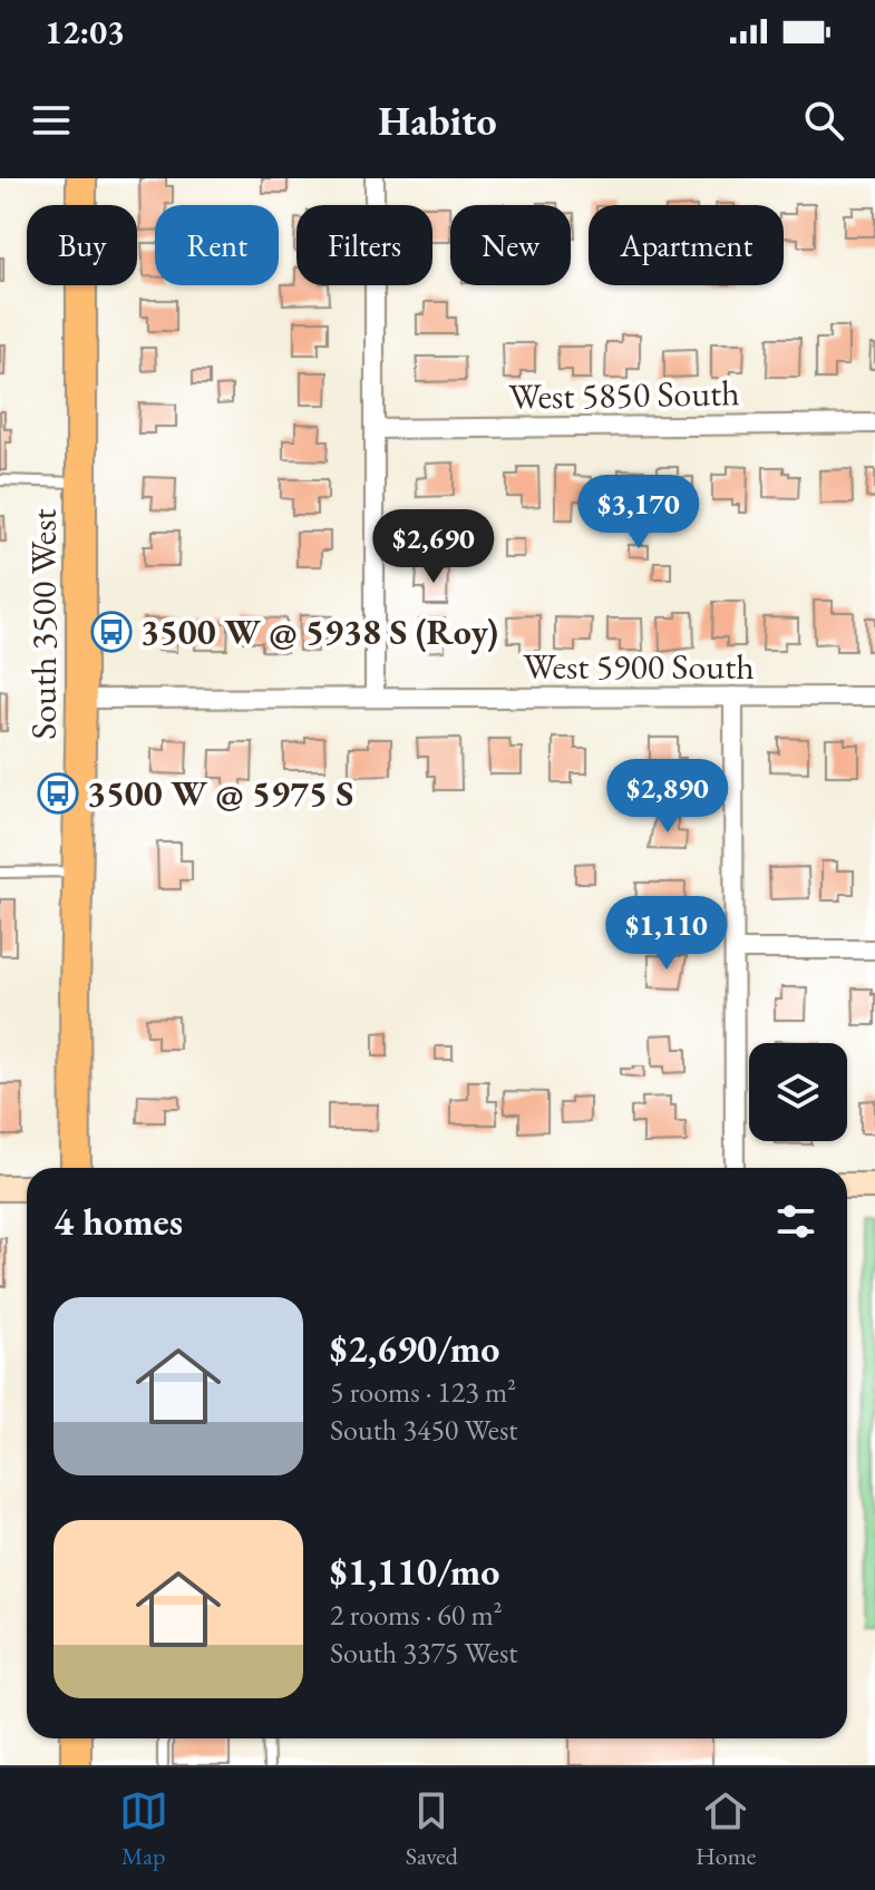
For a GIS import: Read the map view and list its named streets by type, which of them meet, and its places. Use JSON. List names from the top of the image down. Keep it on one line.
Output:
{"streets":{"main road":["South 3500 West"],"street":["West 5850 South","West 5900 South"]},"crossings":[["South 3500 West","West 5900 South"]],"places":{"bus stop":["3500 W @ 5938 S (Roy)","3500 W @ 5975 S"]},"page":{"status":"12:03","header":"Habito","chip":["Buy","Rent","Filters","New","Apartment"],"price":["$3,170","$2,690","$2,890","$1,110"],"heading":"4 homes","list":[{"name":"$2,690/mo","note":"5 rooms · 123 m² · South 3450 West"},{"name":"$1,110/mo","note":"2 rooms · 60 m² · South 3375 West"}],"tabs":["Map","Saved","Home"]}}
